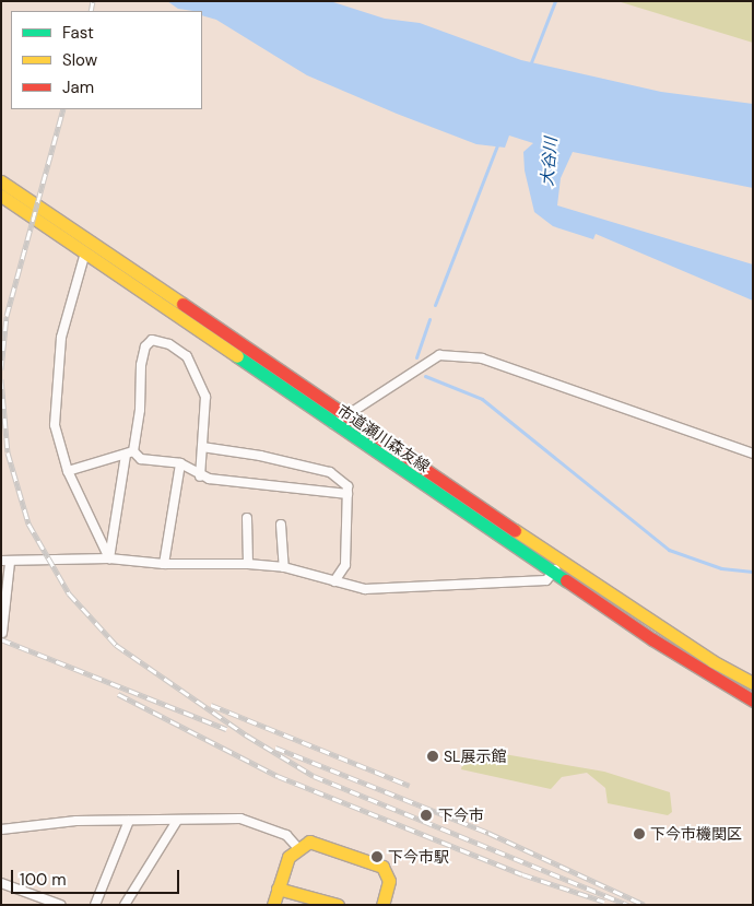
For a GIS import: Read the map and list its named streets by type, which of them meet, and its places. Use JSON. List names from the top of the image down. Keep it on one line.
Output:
{"streets":{"street":["市道瀬川森友線"]},"water":["大谷川"],"places":["SL展示館","下今市","下今市機関区","下今市駅"],"legend":["Fast","Slow","Jam"],"scale_bar":"100 m"}
